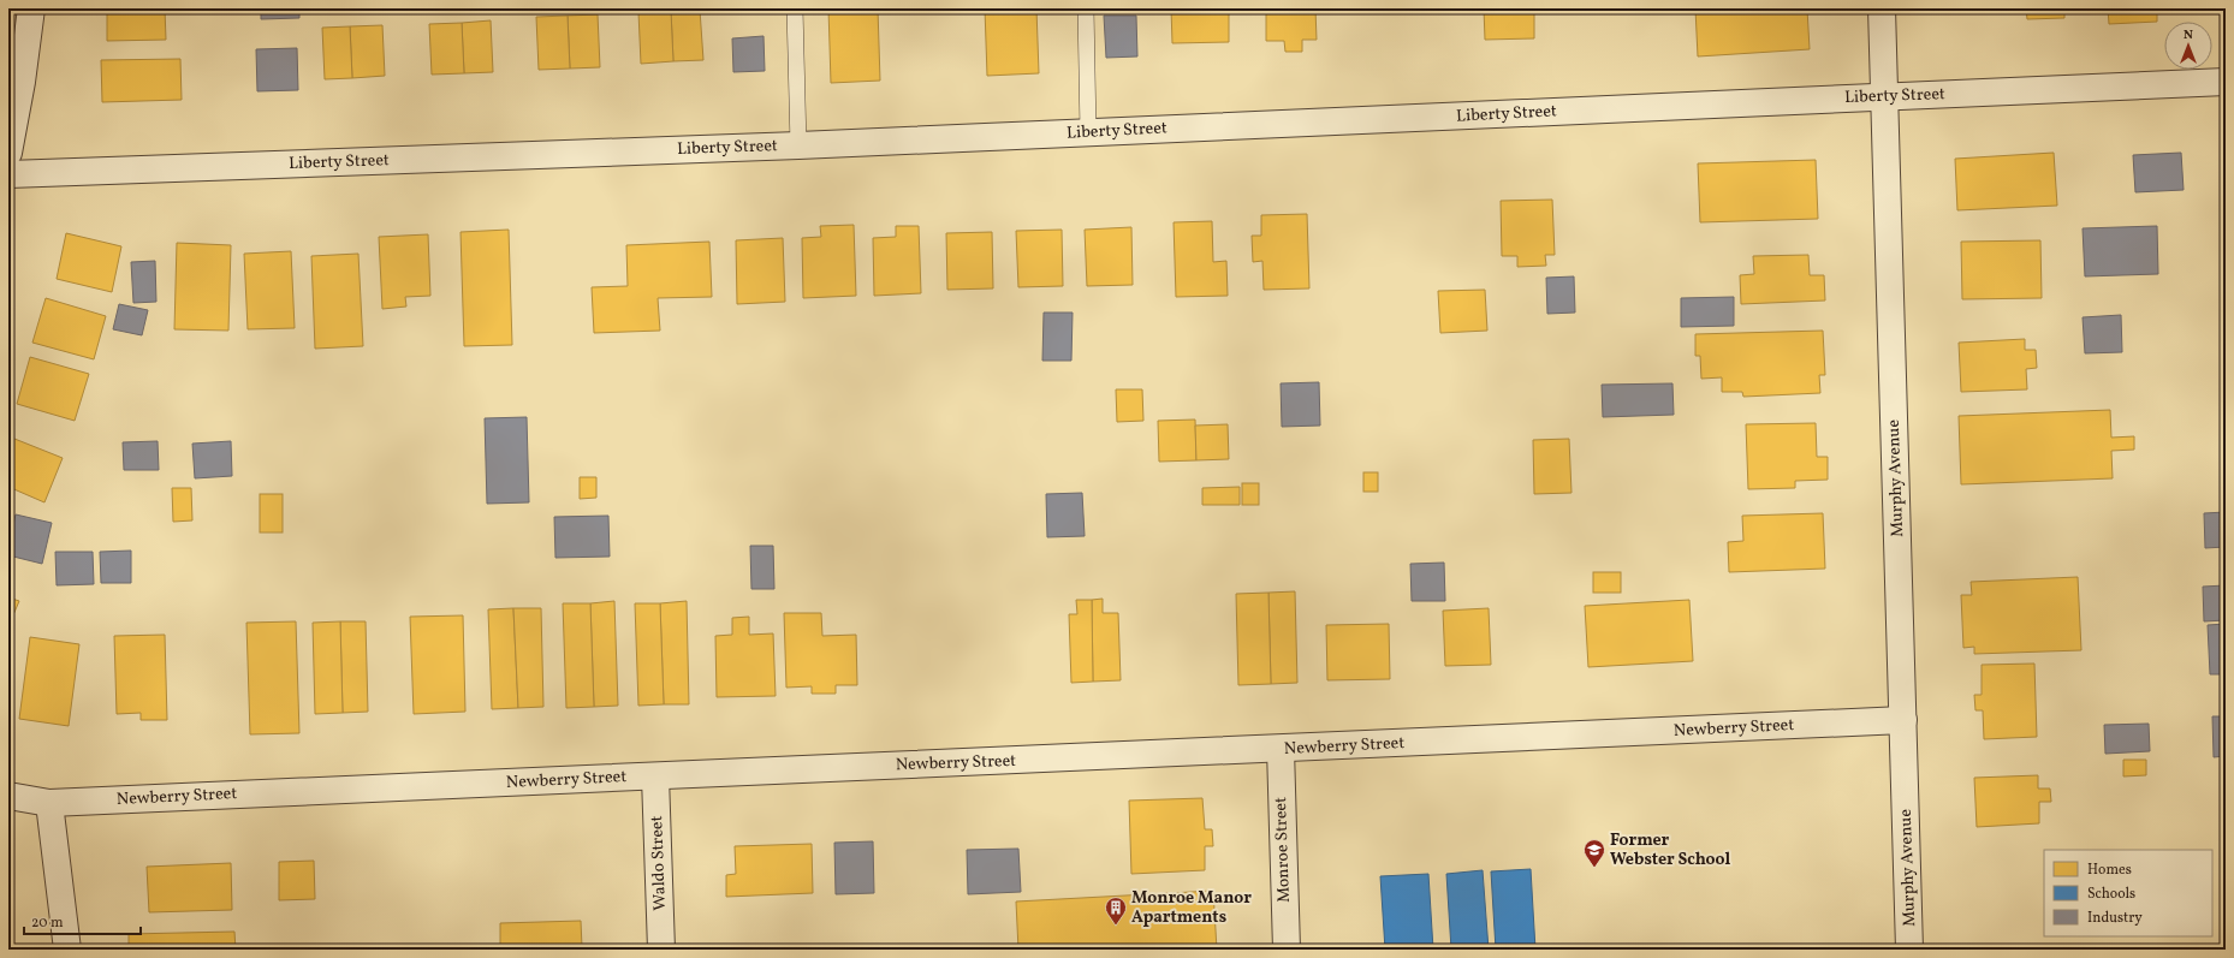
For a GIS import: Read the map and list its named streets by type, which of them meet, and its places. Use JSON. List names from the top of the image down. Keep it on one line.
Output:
{"streets":{"street":["Liberty Street","Murphy Avenue","Newberry Street","Monroe Street","Waldo Street"]},"crossings":[["Liberty Street","Murphy Avenue"],["Murphy Avenue","Newberry Street"],["Newberry Street","Monroe Street"],["Newberry Street","Waldo Street"]],"places":{"school or university":["Former Webster School"],"building":["Monroe Manor Apartments"]},"legend":["Homes","Schools","Industry"],"scale_bar":"20 m","north":"top"}
